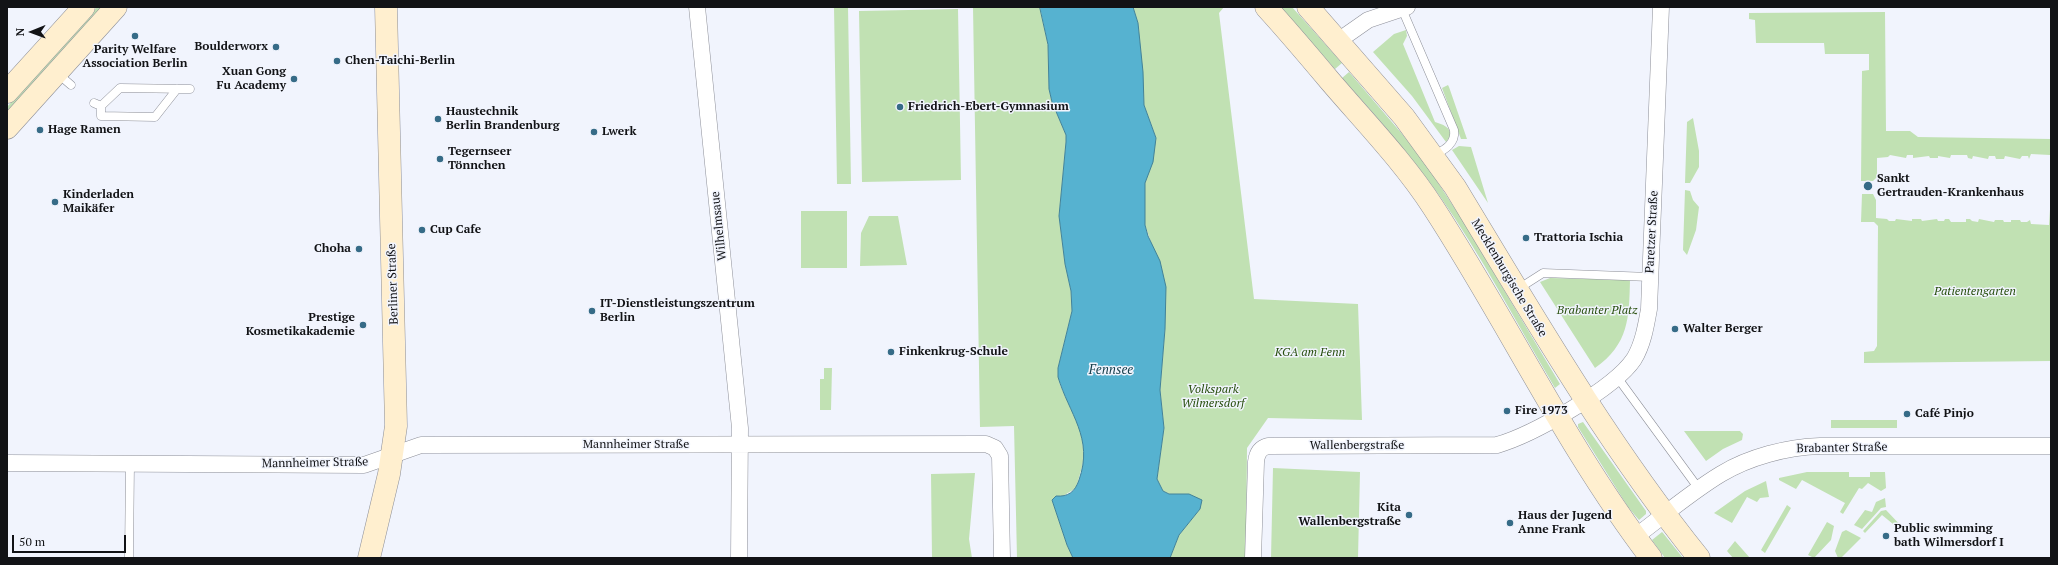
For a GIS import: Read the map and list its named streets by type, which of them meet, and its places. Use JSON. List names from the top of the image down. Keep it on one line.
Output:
{"streets":{"main road":["Mecklenburgische Straße","Berliner Straße"],"street":["Wilhelmsaue","Paretzer Straße","Mannheimer Straße","Wallenbergstraße","Brabanter Straße"]},"crossings":[["Wilhelmsaue","Mannheimer Straße"],["Paretzer Straße","Mecklenburgische Straße"],["Paretzer Straße","Wallenbergstraße"],["Mecklenburgische Straße","Brabanter Straße"],["Berliner Straße","Mannheimer Straße"]],"water":["Fennsee"],"parks":["Patientengarten","Brabanter Platz","KGA am Fenn","Volkspark Wilmersdorf"],"places":["Parity Welfare Association Berlin","Boulderworx","Chen-Taichi-Berlin","Xuan Gong Fu Academy","Friedrich-Ebert-Gymnasium","Haustechnik Berlin Brandenburg","Hage Ramen","Lwerk","Tegernseer Tönnchen","Sankt Gertrauden-Krankenhaus","Kinderladen Maikäfer","Cup Cafe","Trattoria Ischia","Choha","IT-Dienstleistungszentrum Berlin","Prestige Kosmetikakademie","Walter Berger","Finkenkrug-Schule","Fire 1973","Café Pinjo","Kita Wallenbergstraße","Haus der Jugend Anne Frank","Public swimming bath Wilmersdorf I"],"scale_bar":"50 m","north":"left"}
